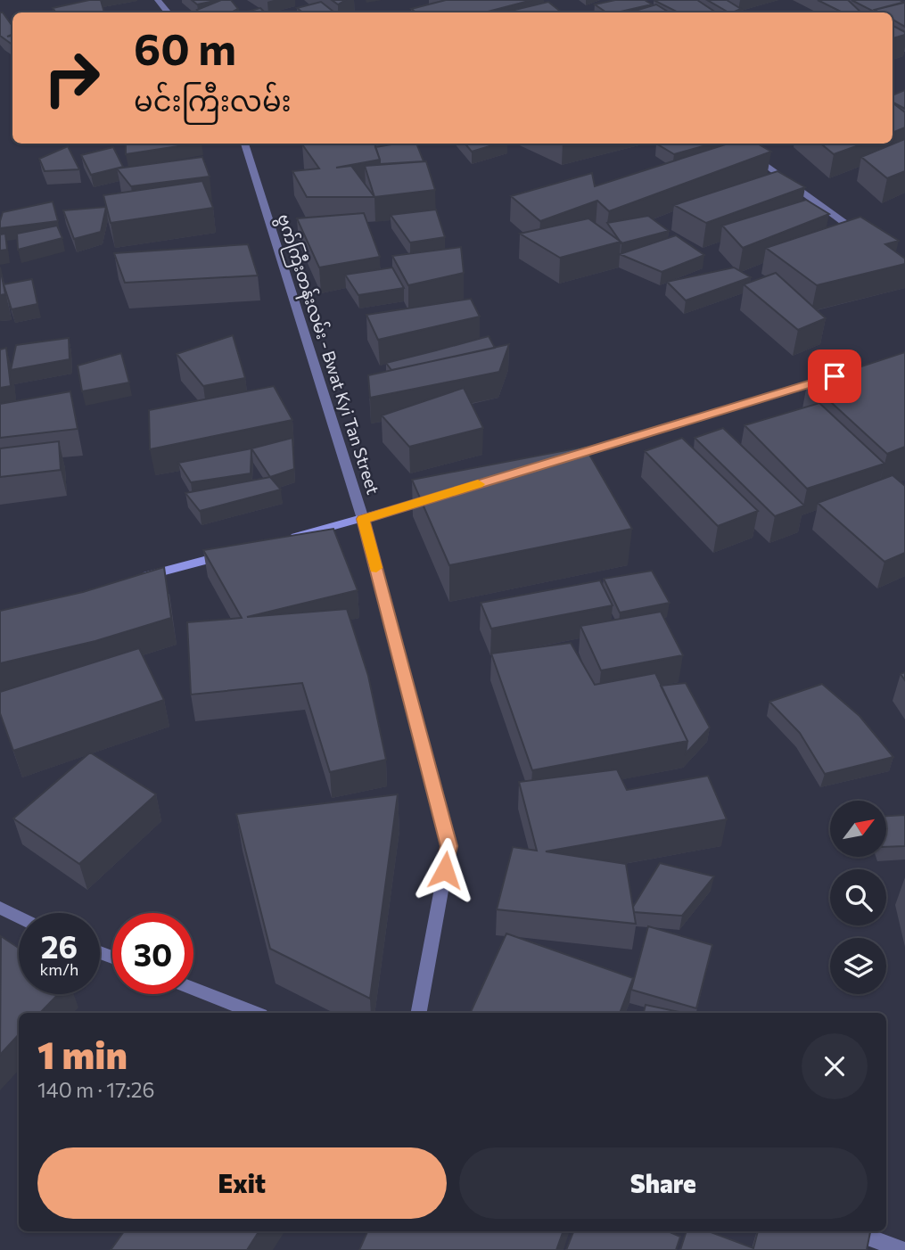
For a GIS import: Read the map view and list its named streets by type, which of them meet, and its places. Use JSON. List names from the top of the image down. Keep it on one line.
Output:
{"streets":{"street":["ဗွက်ကြီးတန်းလမ်း - Bwat Kyi Tan Street"]},"north":"top right","page":{"turn":["60 m","မင်းကြီးလမ်း"],"speed":"26 km/h","limit":"30","heading":["1 min","140 m · 17:26"],"buttons":["Exit","Share"]}}
